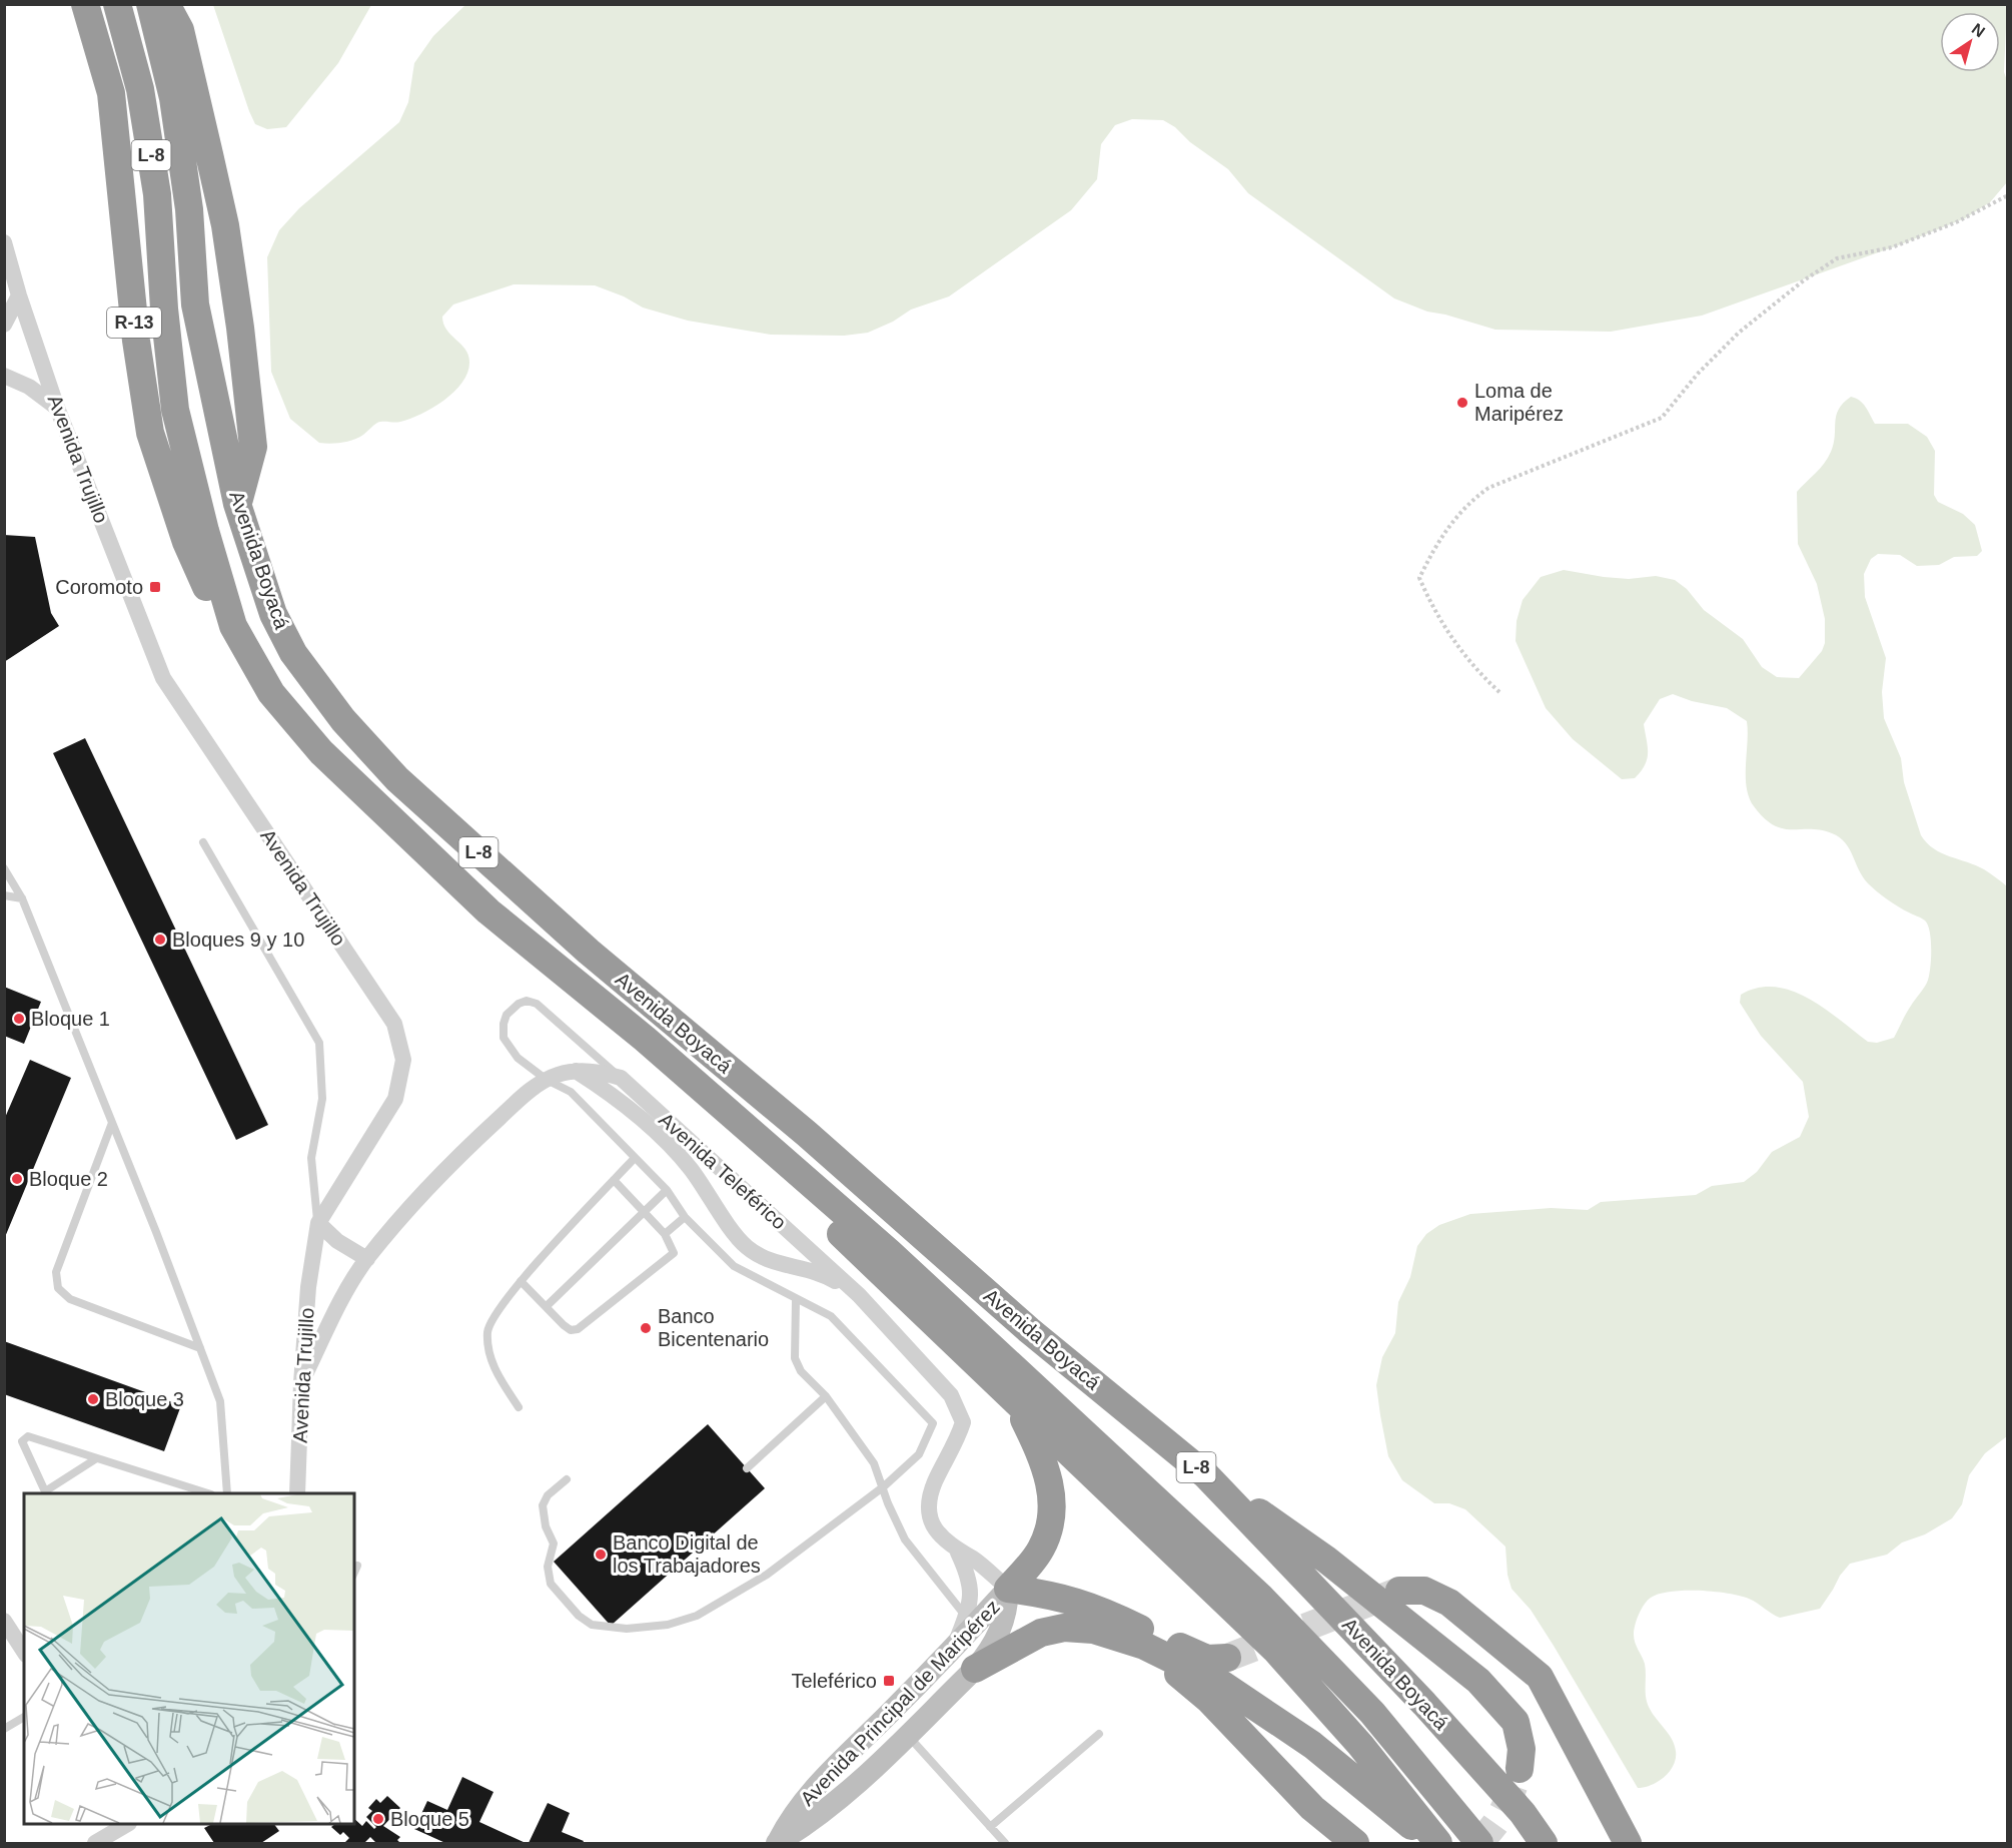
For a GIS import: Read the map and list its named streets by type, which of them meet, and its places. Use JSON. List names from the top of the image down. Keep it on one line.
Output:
{"streets":{"highway":["L-8","R-13","Avenida Boyacá"],"street":["Avenida Trujillo","Avenida Teleférico","Avenida Principal de Maripérez"]},"crossings":[["R-13","Avenida Boyacá"],["Avenida Trujillo","Avenida Teleférico"],["Avenida Teleférico","Avenida Principal de Maripérez"]],"places":{"other":["Loma de Maripérez","Bloques 9 y 10","Bloque 1","Bloque 2","Banco Bicentenario","Bloque 3","Banco Digital de los Trabajadores","Bloque 5"],"transit":["Coromoto","Teleférico"]},"north":"top right"}
